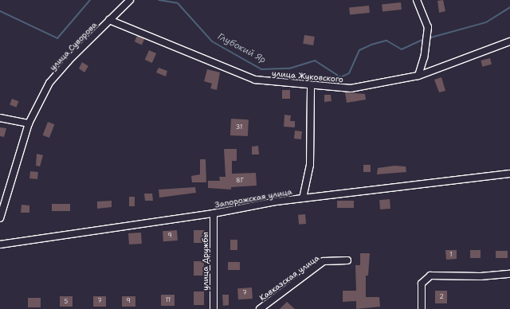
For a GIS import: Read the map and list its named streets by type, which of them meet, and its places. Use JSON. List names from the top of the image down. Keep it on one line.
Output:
{"streets":{"street":["улица Суворова","улица Жуковского","Запорожская улица","улица Дружбы","Кавказская улица"]},"crossings":[["улица Суворова","улица Жуковского"],["Запорожская улица","улица Дружбы"]],"water":["Глубокий Яр"],"house_numbers":["31","8Г","9","1","7","2","11","7","9","5"]}
